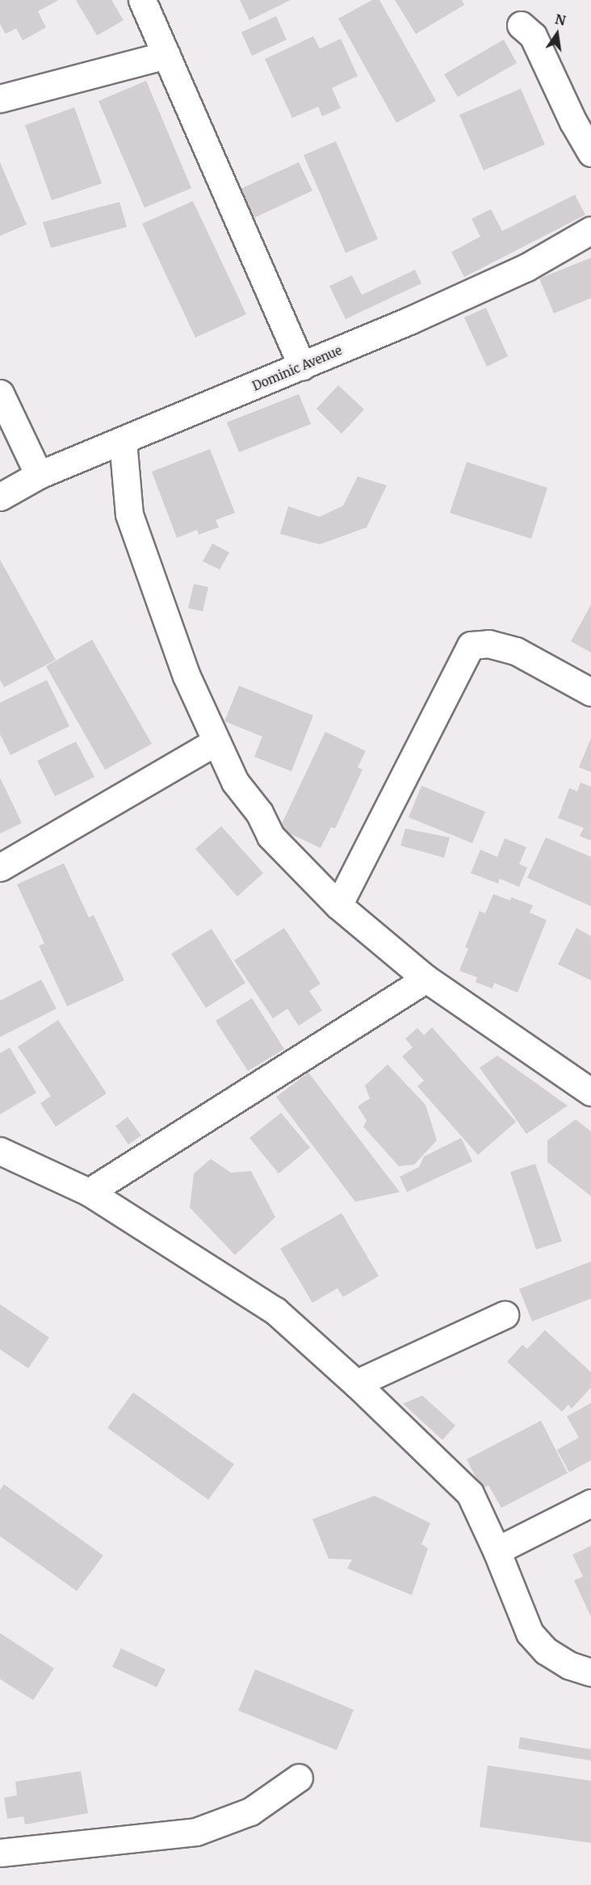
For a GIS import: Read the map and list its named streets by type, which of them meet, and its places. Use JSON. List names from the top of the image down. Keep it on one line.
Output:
{"streets":{"street":["Dominic Avenue"]},"north":"top"}
